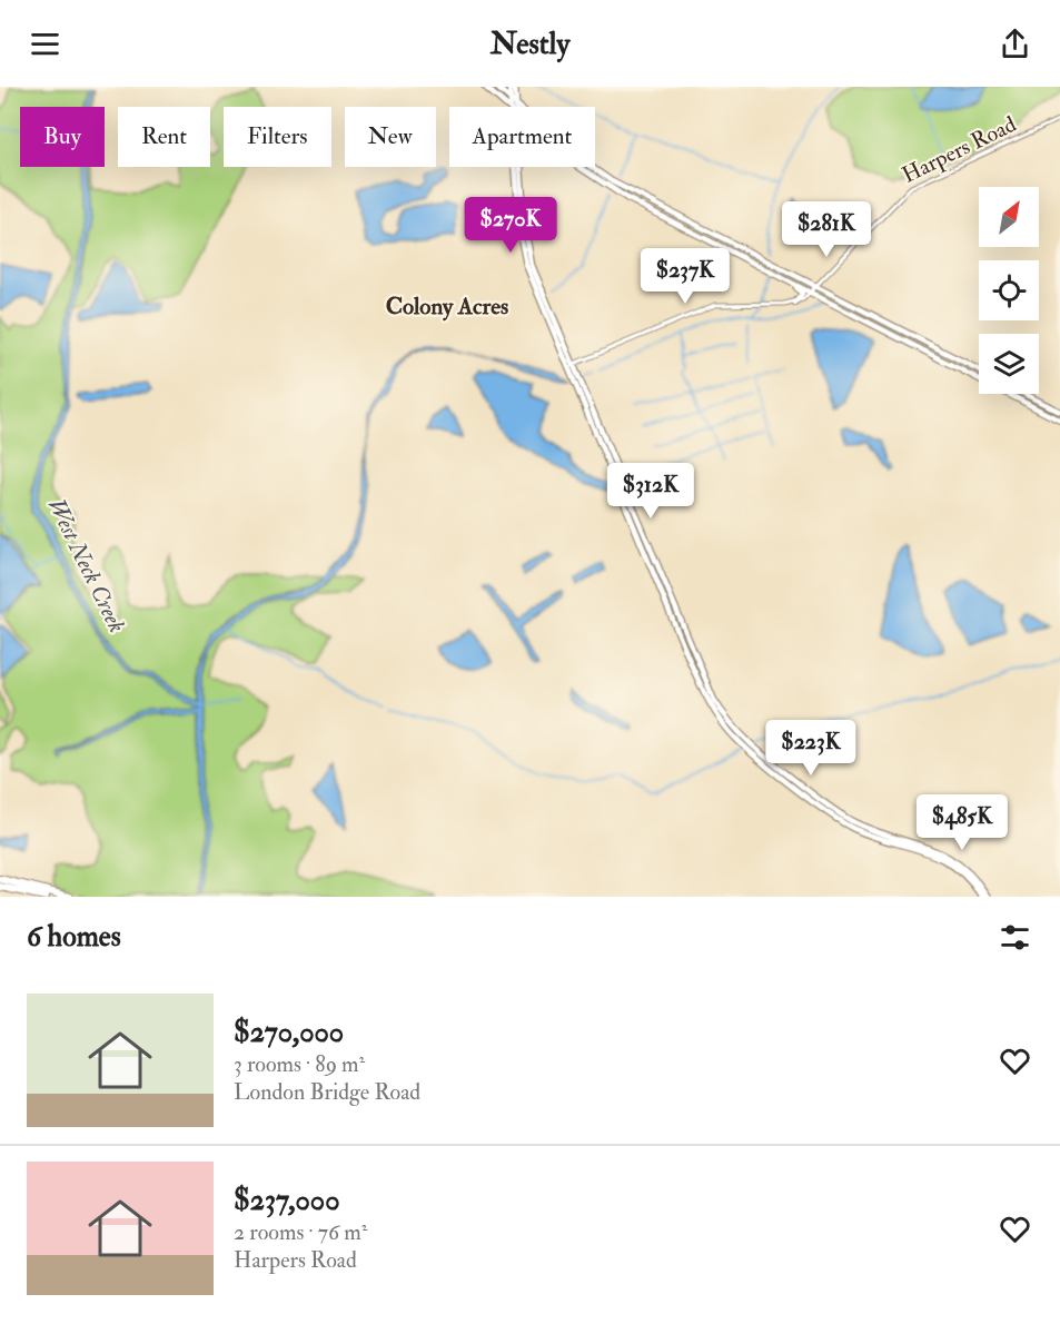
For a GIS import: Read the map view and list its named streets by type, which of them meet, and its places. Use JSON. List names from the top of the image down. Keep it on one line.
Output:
{"streets":{"street":["Harpers Road"]},"districts":["Colony Acres"],"water":["West Neck Creek"],"north":"top right","page":{"header":"Nestly","chip":["Buy","Rent","Filters","New","Apartment"],"price":["$270K","$281K","$237K","$312K","$223K","$485K"],"heading":"6 homes","list":[{"name":"$270,000","note":"3 rooms · 89 m² · London Bridge Road"},{"name":"$237,000","note":"2 rooms · 76 m² · Harpers Road"}]}}
